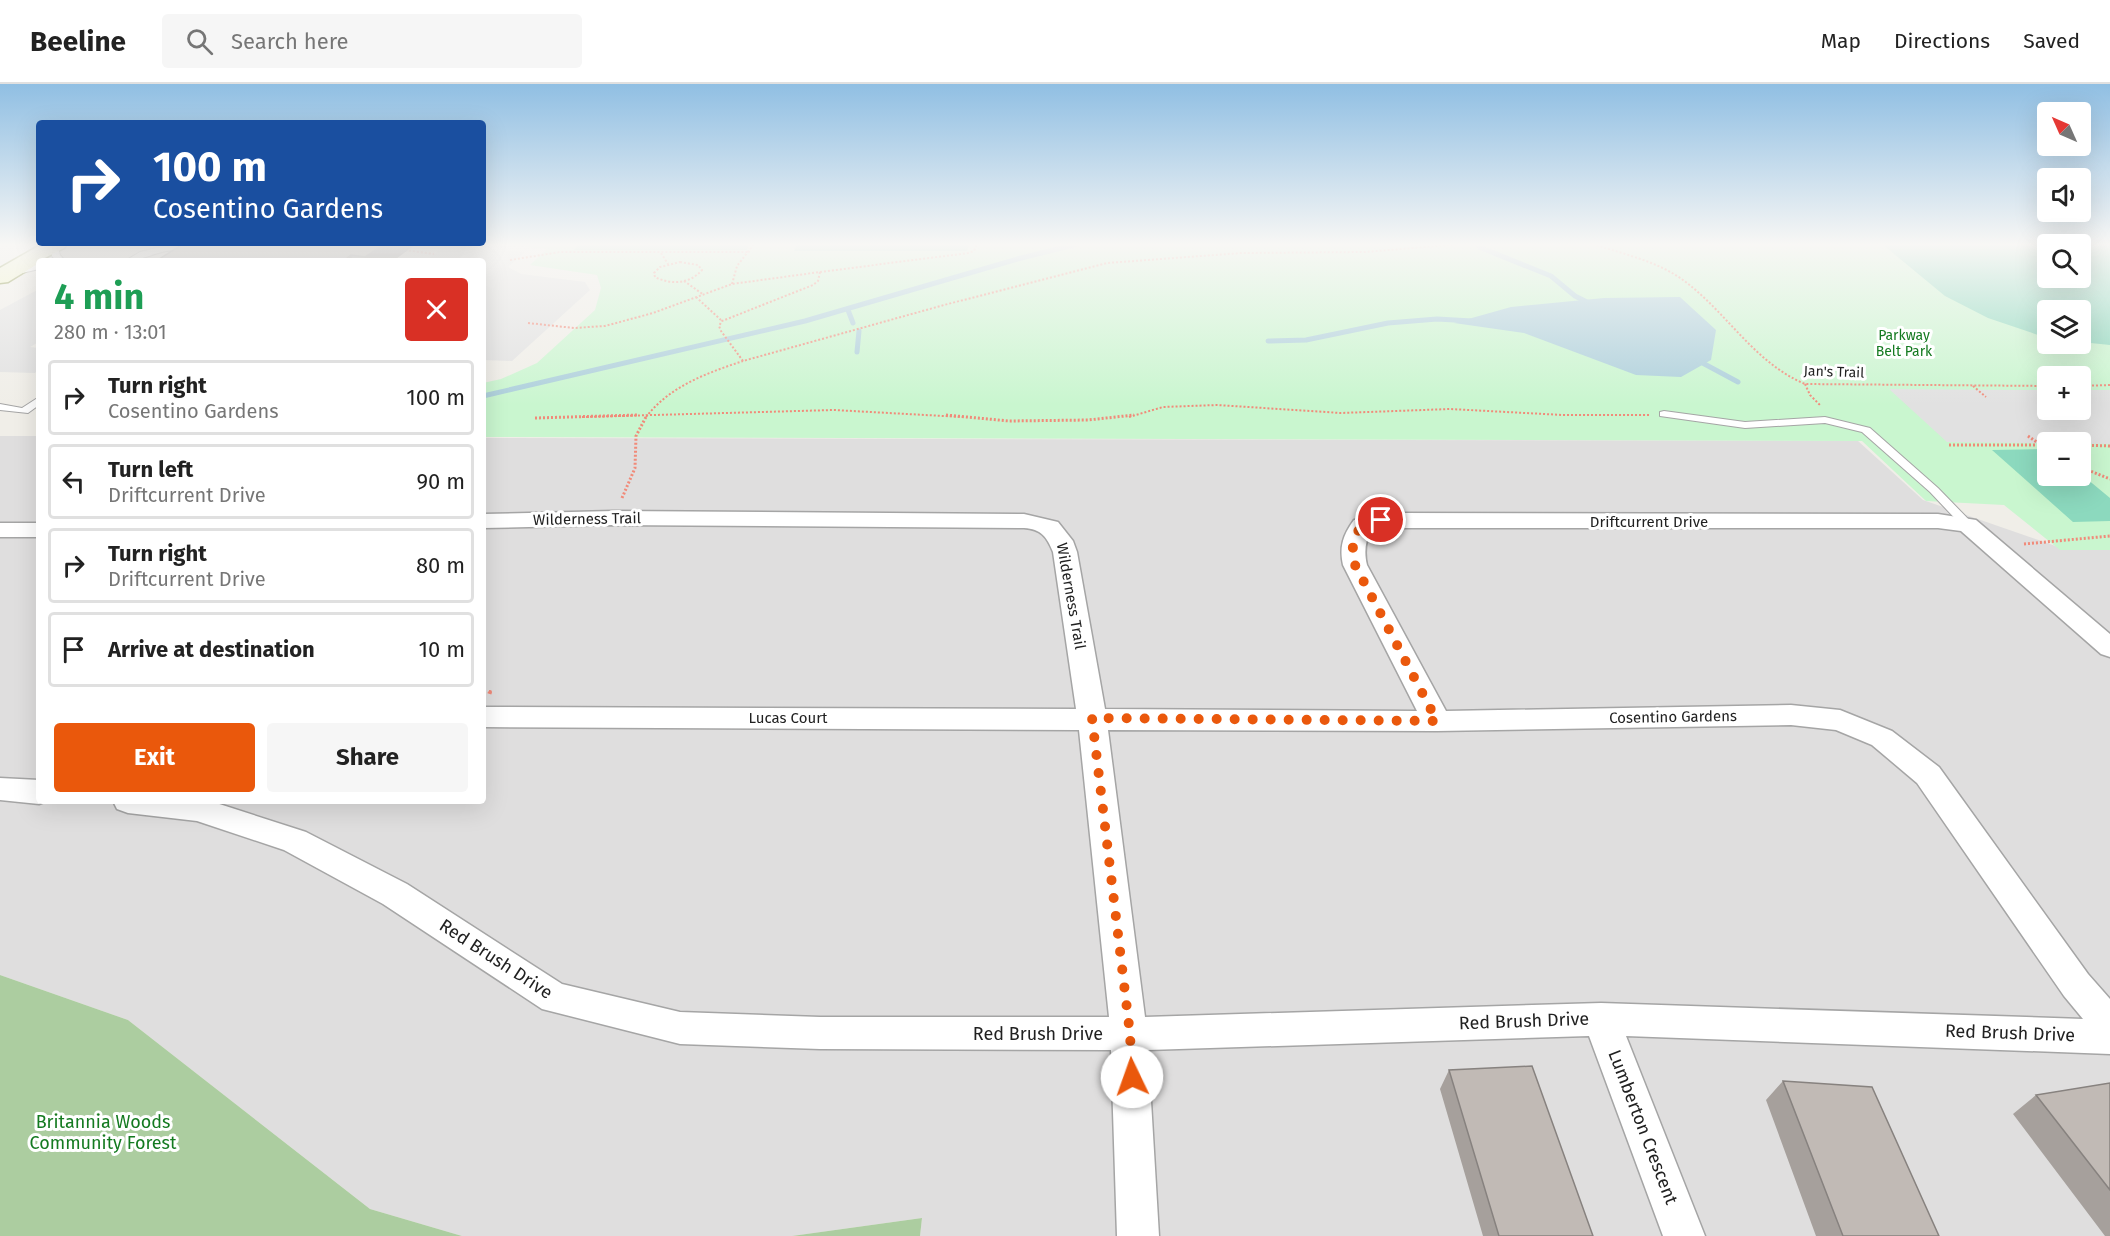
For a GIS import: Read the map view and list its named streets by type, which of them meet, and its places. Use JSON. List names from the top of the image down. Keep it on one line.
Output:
{"streets":{"street":["Wilderness Trail","Driftcurrent Drive","Cosentino Gardens","Lucas Court","Red Brush Drive","Lumberton Crescent"],"path":["Jan's Trail"]},"crossings":[["Wilderness Trail","Cosentino Gardens"],["Wilderness Trail","Lucas Court"],["Wilderness Trail","Red Brush Drive"],["Driftcurrent Drive","Cosentino Gardens"],["Cosentino Gardens","Lucas Court"],["Red Brush Drive","Lumberton Crescent"]],"parks":["Parkway Belt Park","Britannia Woods Community Forest"],"north":"top left","page":{"header":"Beeline","search":"Search here","nav":["Map","Directions","Saved"],"map_buttons":["+","−"],"turn":["100 m","Cosentino Gardens"],"heading":["4 min","280 m · 13:01"],"list":[{"name":"Turn right","note":"Cosentino Gardens","value":"100 m"},{"name":"Turn left","note":"Driftcurrent Drive","value":"90 m"},{"name":"Turn right","note":"Driftcurrent Drive","value":"80 m"},{"name":"Arrive at destination","value":"10 m"}],"buttons":["Exit","Share"]}}
